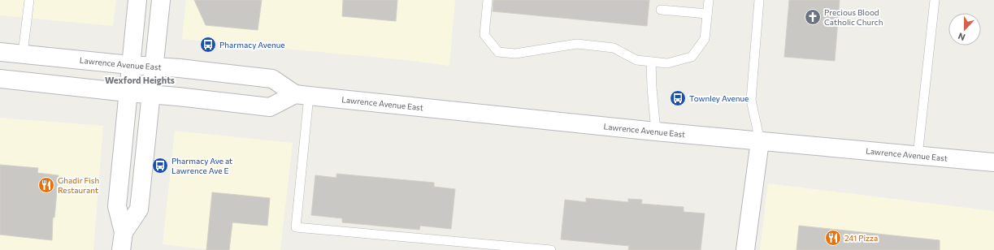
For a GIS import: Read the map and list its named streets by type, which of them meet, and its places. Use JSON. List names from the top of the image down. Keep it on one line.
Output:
{"streets":{"main road":["Lawrence Avenue East"]},"districts":["Wexford Heights"],"places":{"church":["Precious Blood Catholic Church"],"bus stop":["Pharmacy Avenue","Townley Avenue","Pharmacy Ave at Lawrence Ave E"],"restaurant":["Ghadir Fish Restaurant","241 Pizza"]},"north":"bottom"}
